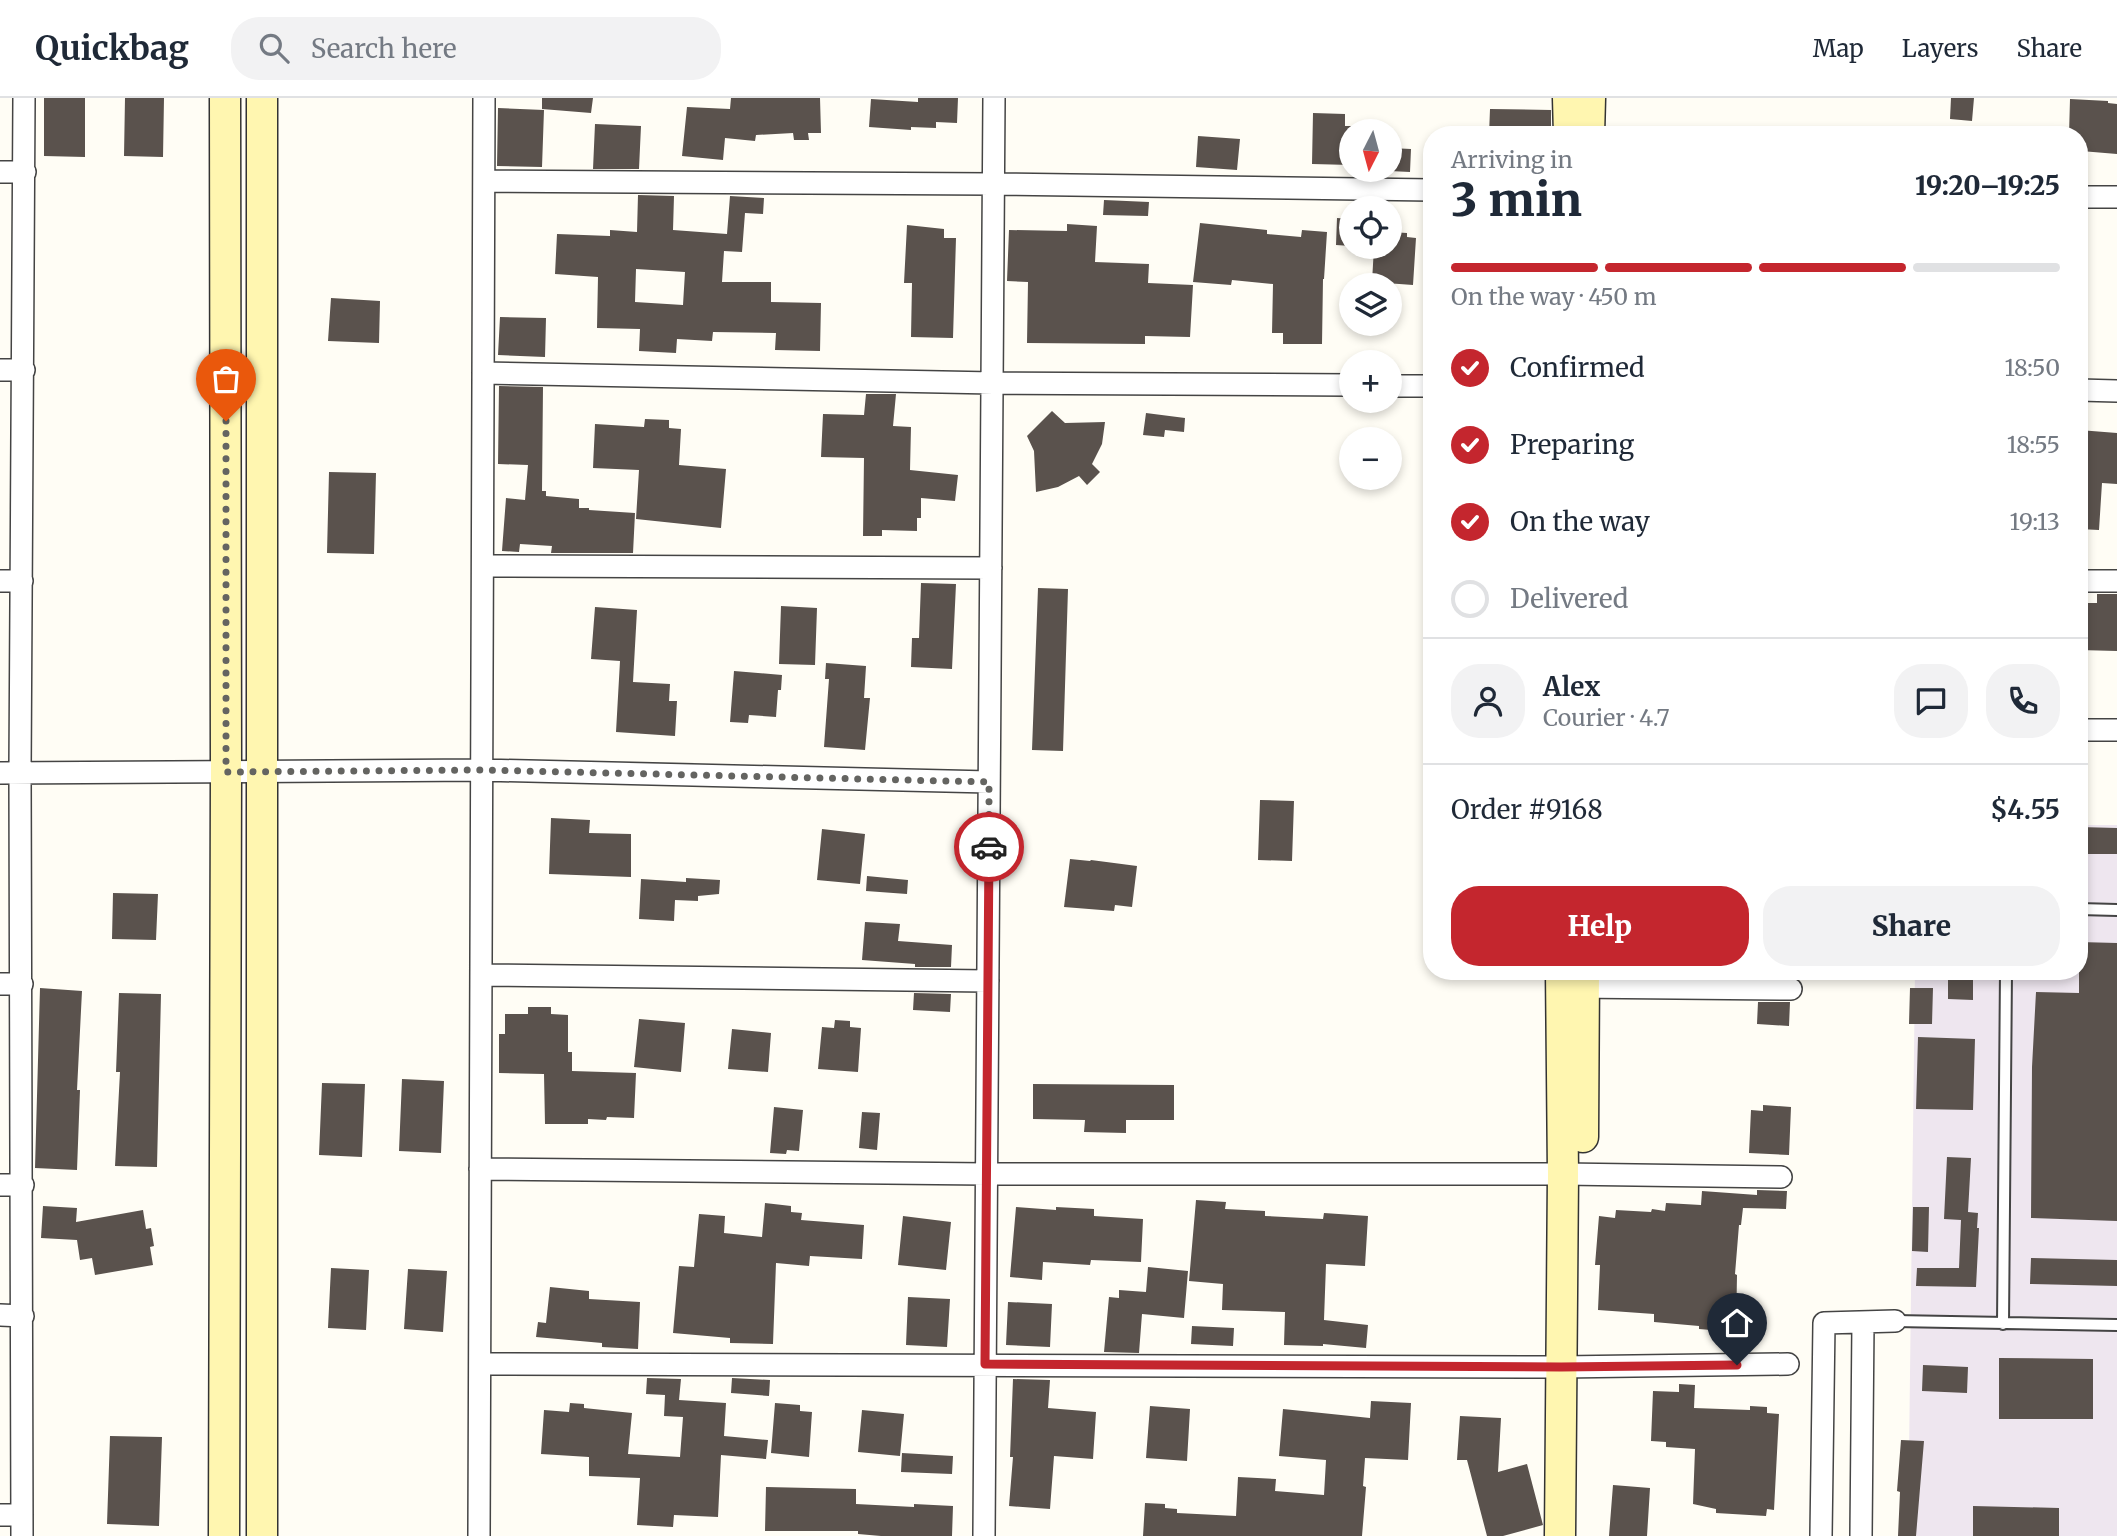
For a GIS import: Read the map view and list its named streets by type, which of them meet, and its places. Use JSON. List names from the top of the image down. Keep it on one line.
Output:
{"north":"bottom","page":{"header":"Quickbag","search":"Search here","nav":["Map","Layers","Share"],"map_buttons":["+","−"],"heading":["3 min","Arriving in","19:20–19:25"],"panel":["Alex","Courier · 4.7","Order #9168","$4.55"],"bar":"On the way · 450 m","list":[["Confirmed","18:50"],["Preparing","18:55"],["On the way","19:13"],"Delivered"],"buttons":["Help","Share"]}}
